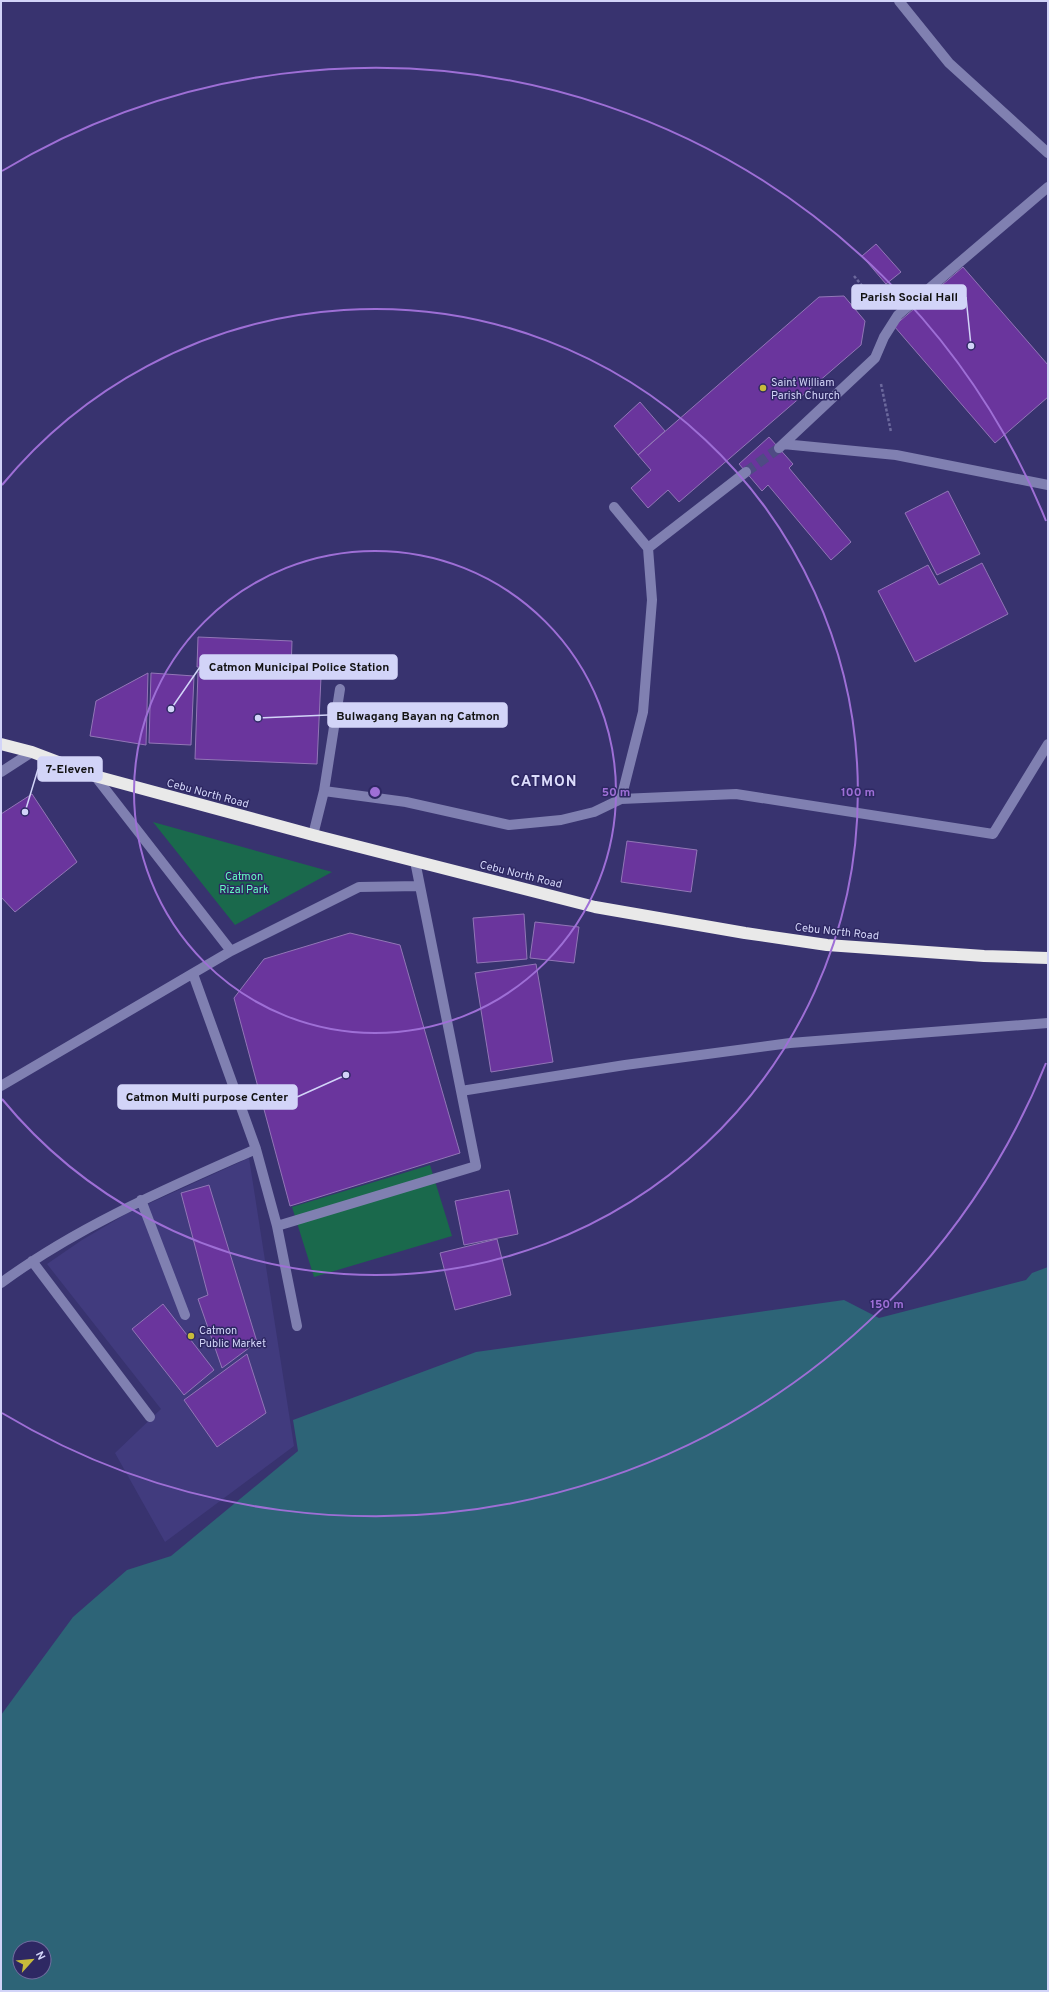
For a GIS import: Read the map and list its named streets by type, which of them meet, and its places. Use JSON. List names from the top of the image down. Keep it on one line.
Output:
{"streets":{"highway":["Cebu North Road"]},"districts":["CATMON"],"parks":["Catmon Rizal Park"],"places":["Parish Social Hall","Saint William Parish Church","Catmon Municipal Police Station","Bulwagang Bayan ng Catmon","7-Eleven","Catmon Multi purpose Center","Catmon Public Market"],"north":"top right","rings":["50 m","100 m","150 m"]}
